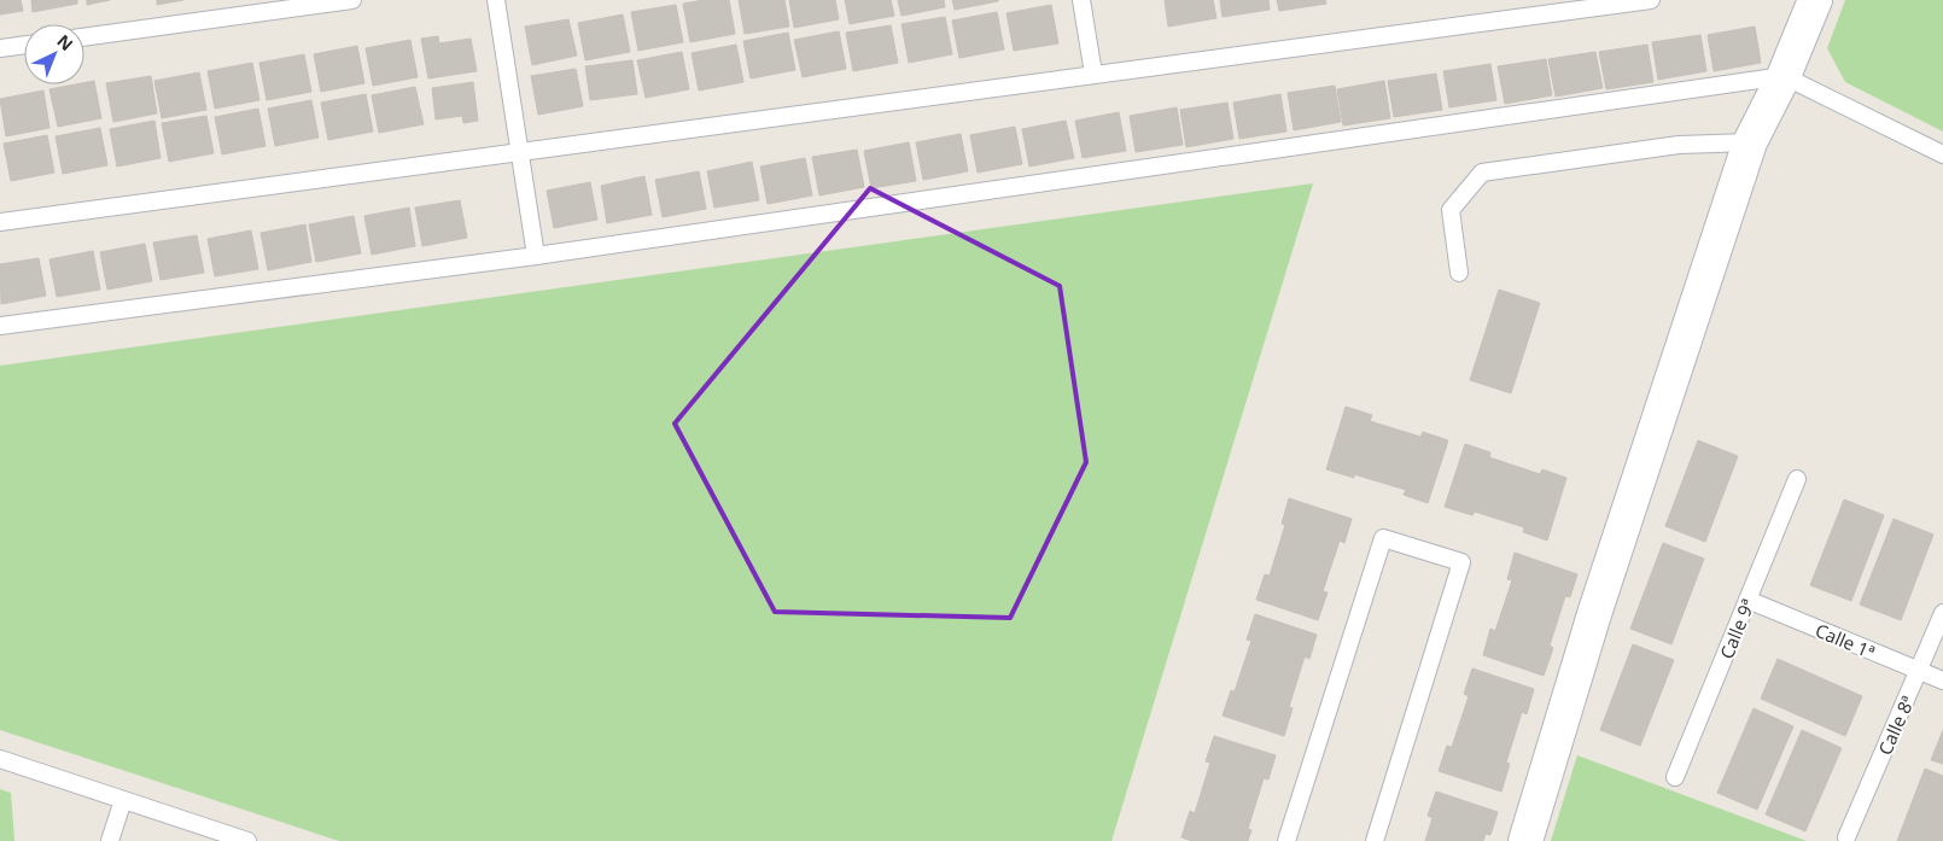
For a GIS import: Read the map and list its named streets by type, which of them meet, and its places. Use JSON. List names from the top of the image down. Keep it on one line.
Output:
{"streets":{"lane":["Calle 9ª","Calle 1ª","Calle 8ª"]},"crossings":[["Calle 9ª","Calle 1ª"],["Calle 1ª","Calle 8ª"]],"north":"top right"}
